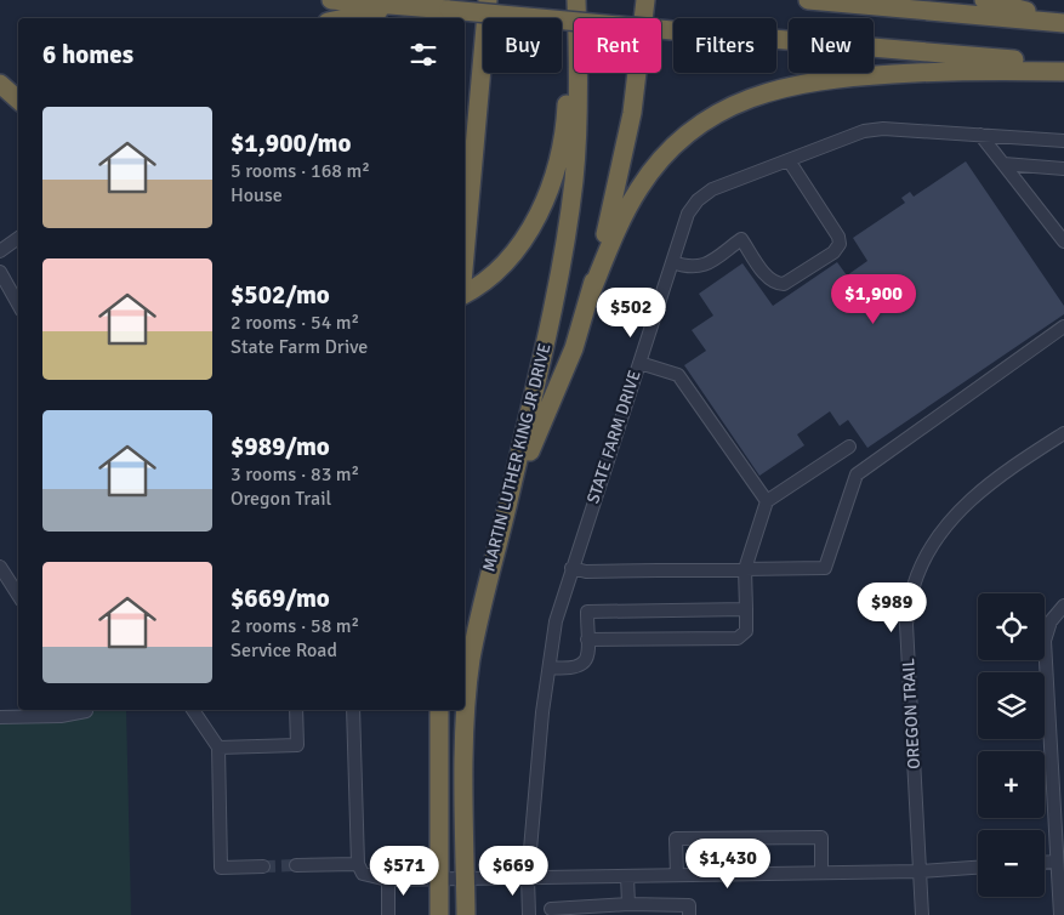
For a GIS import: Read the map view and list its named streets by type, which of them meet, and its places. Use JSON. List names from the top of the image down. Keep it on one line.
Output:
{"streets":{"highway":["MARTIN LUTHER KING JR DRIVE"],"street":["STATE FARM DRIVE","OREGON TRAIL"]},"page":{"chip":["Buy","Rent","Filters","New"],"heading":"6 homes","list":[{"name":"$1,900/mo","note":"5 rooms · 168 m² · House"},{"name":"$502/mo","note":"2 rooms · 54 m² · State Farm Drive"},{"name":"$989/mo","note":"3 rooms · 83 m² · Oregon Trail"},{"name":"$669/mo","note":"2 rooms · 58 m² · Service Road"}],"price":["$1,900","$502","$989","$1,430","$571","$669"],"map_buttons":["+","−"]}}
